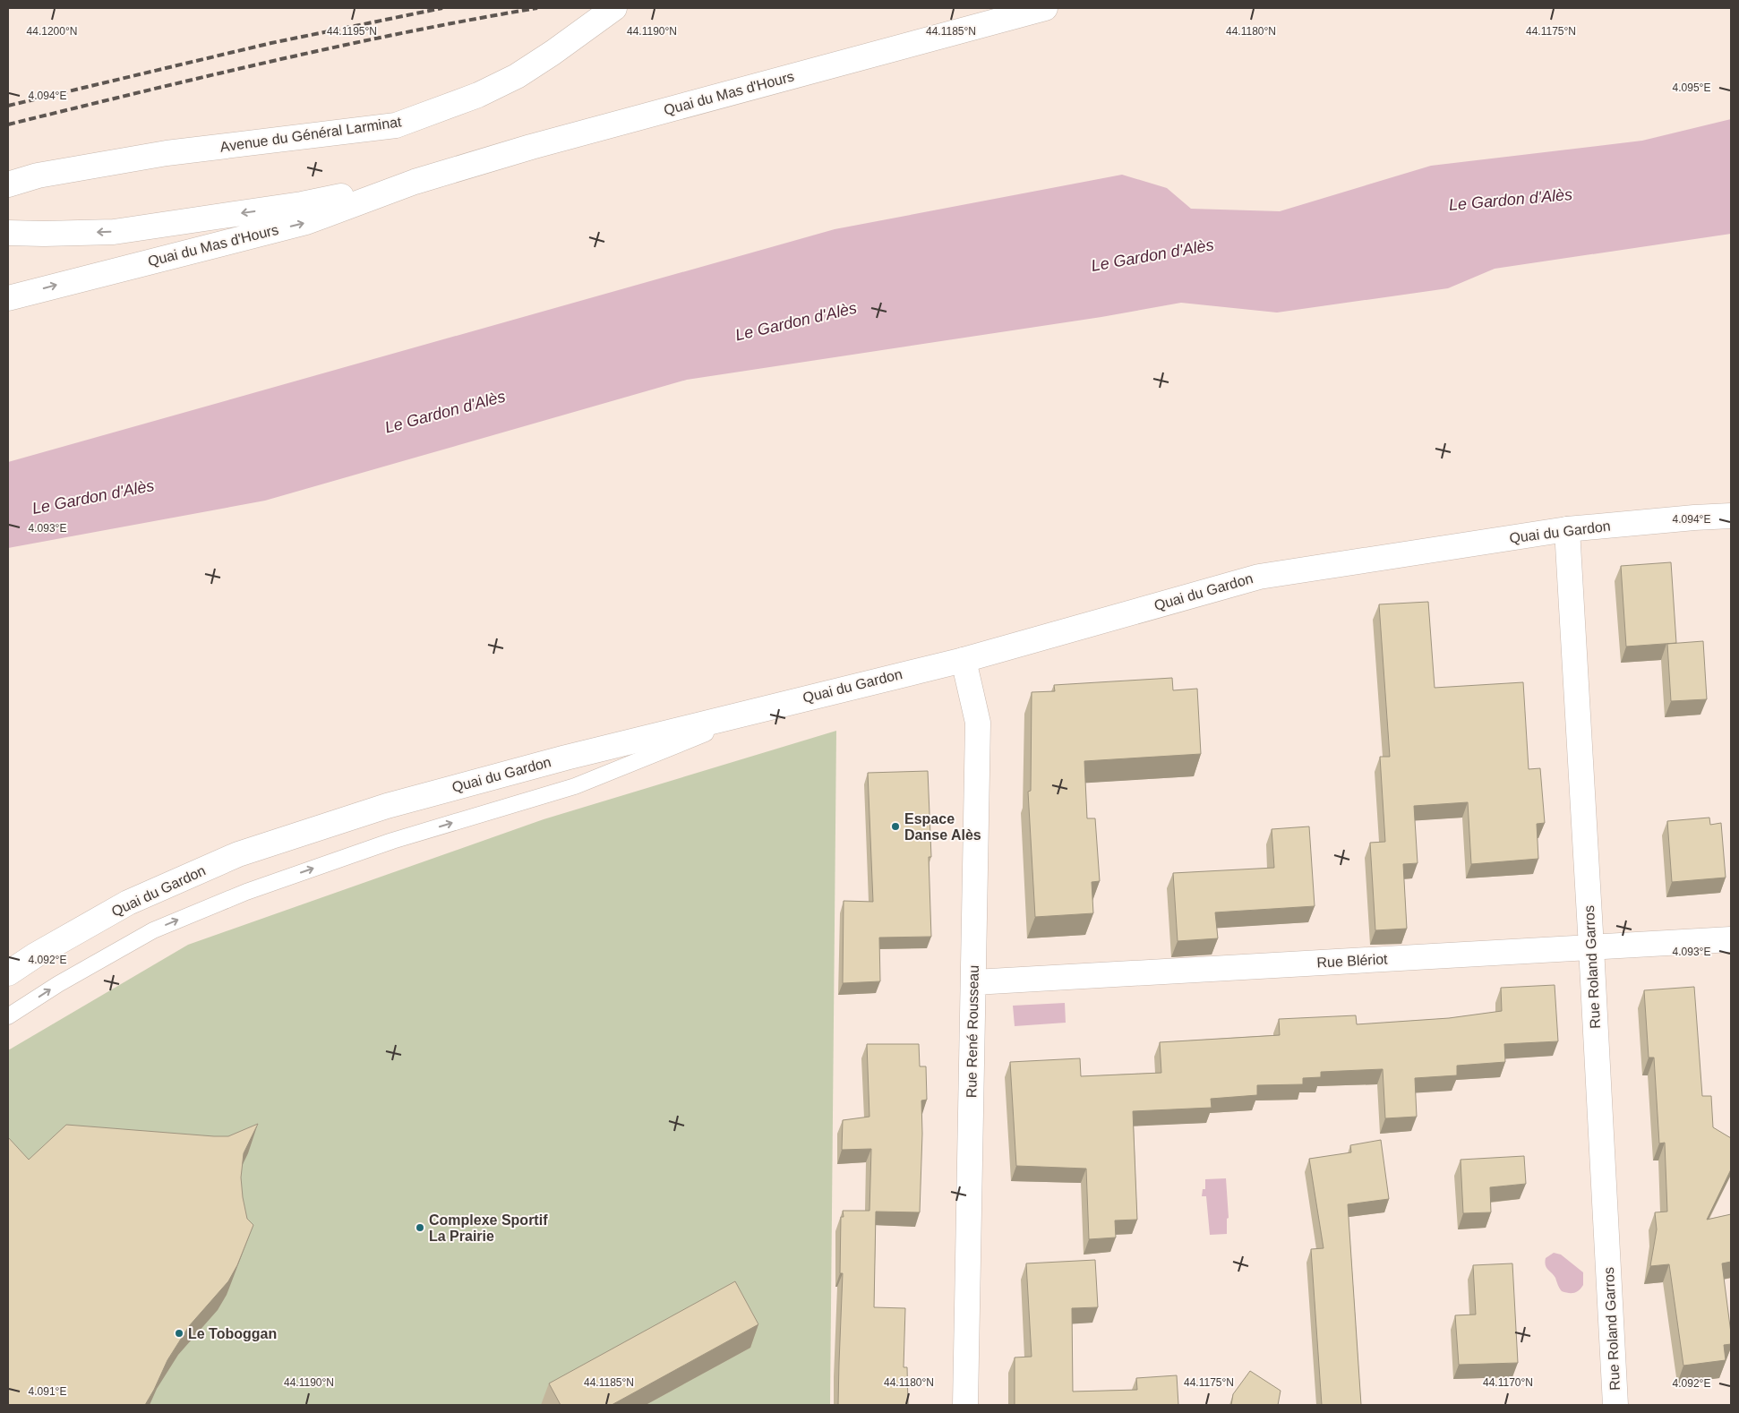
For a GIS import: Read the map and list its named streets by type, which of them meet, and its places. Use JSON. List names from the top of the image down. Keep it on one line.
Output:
{"streets":{"street":["Quai du Mas d'Hours","Avenue du Général Larminat","Quai du Gardon","Rue Blériot","Rue Roland Garros","Rue René Rousseau"]},"crossings":[["Quai du Gardon","Rue Roland Garros"],["Quai du Gardon","Rue René Rousseau"],["Rue Blériot","Rue Roland Garros"],["Rue Blériot","Rue René Rousseau"]],"water":["Le Gardon d'Alès"],"places":["Espace Danse Alès","Complexe Sportif La Prairie","Le Toboggan"],"coordinates":["44.1200°N","44.1195°N","44.1190°N","44.1185°N","44.1180°N","44.1175°N","4.095°E","4.094°E","4.093°E","4.092°E","44.1170°N","4.091°E"]}
